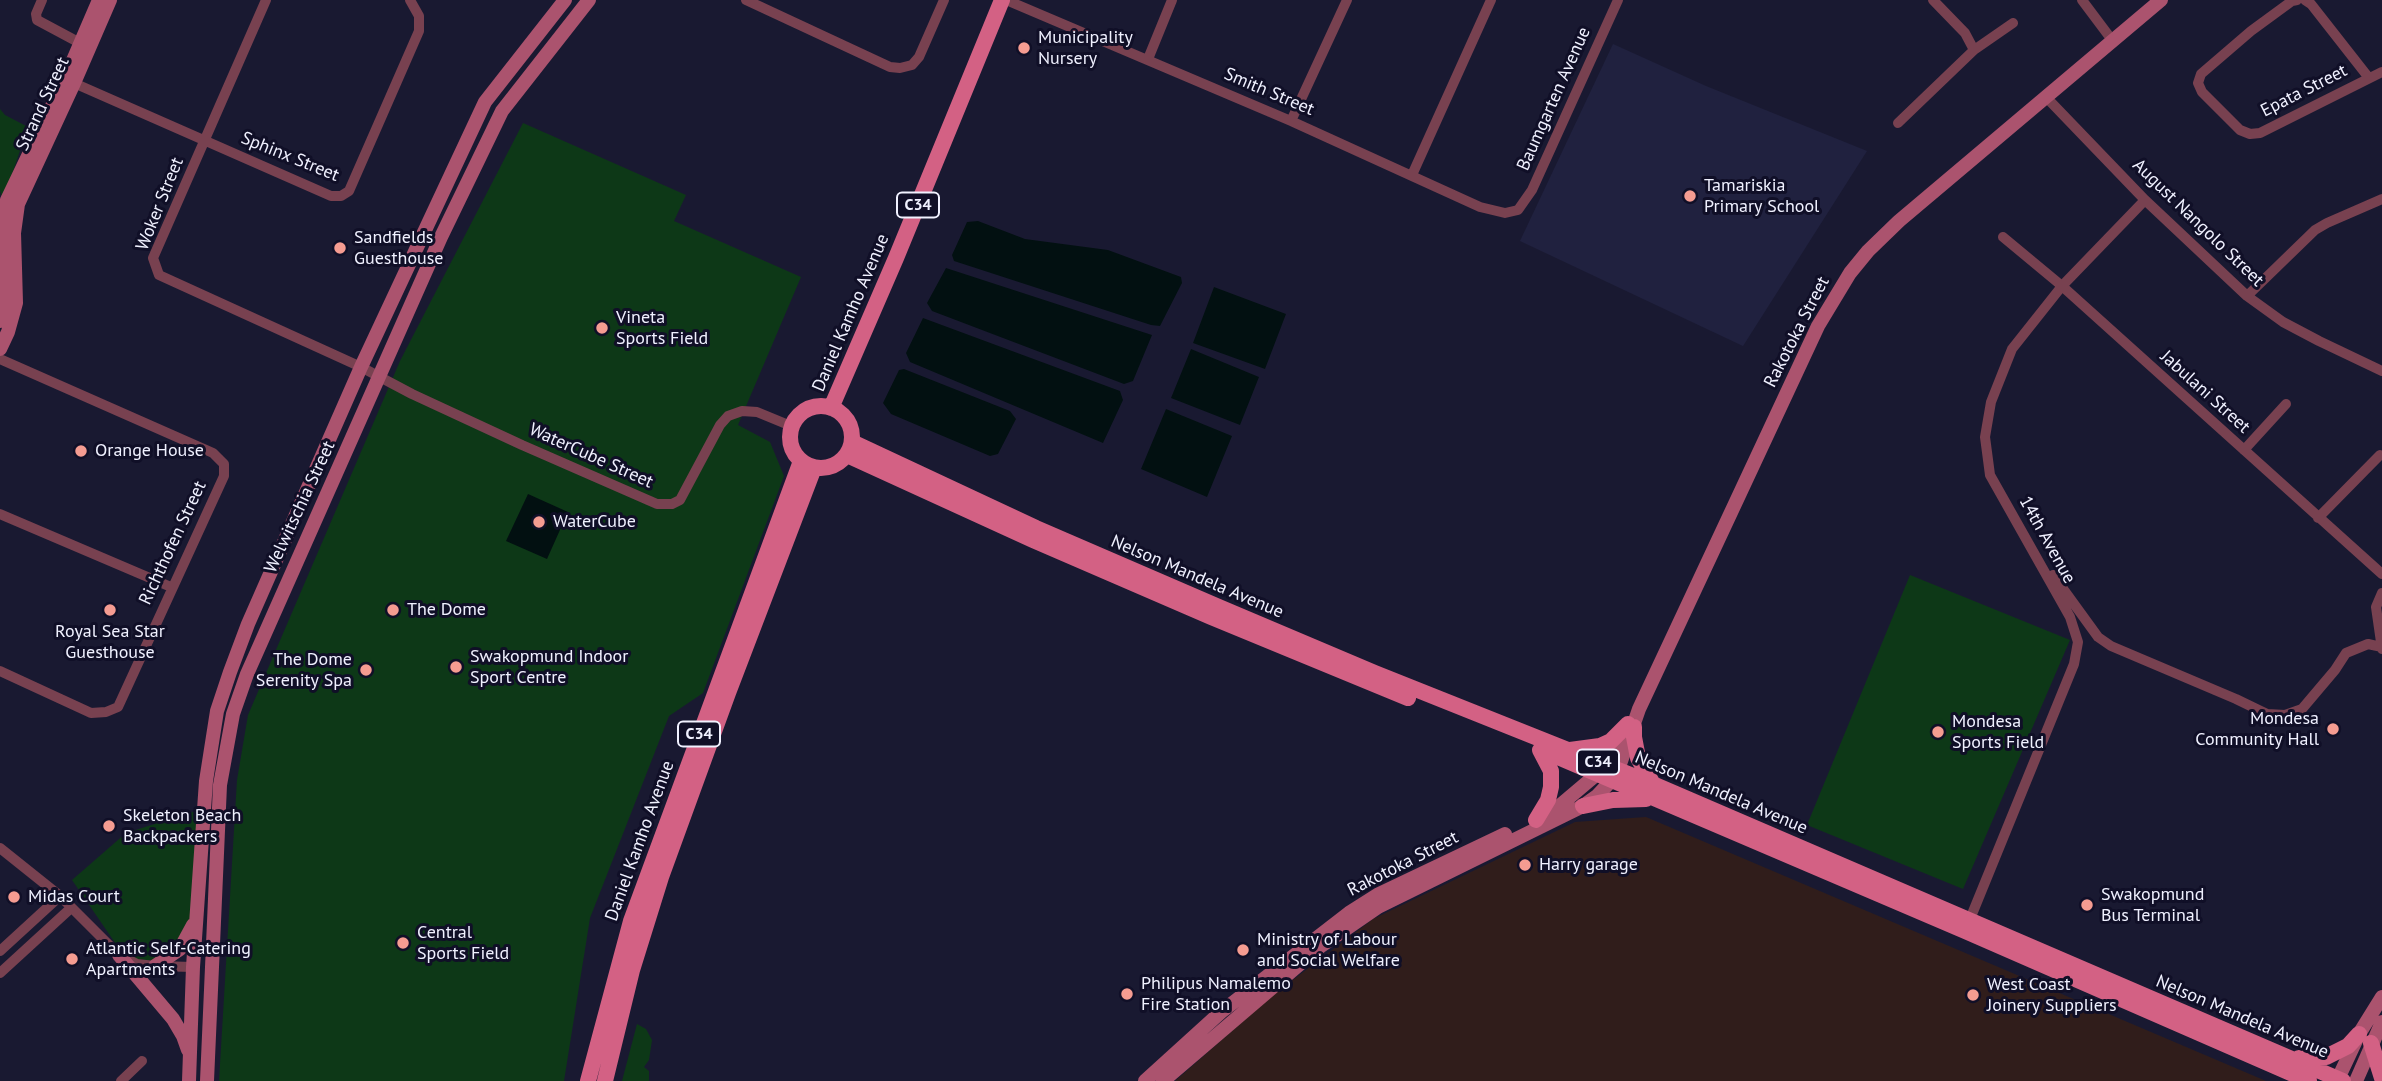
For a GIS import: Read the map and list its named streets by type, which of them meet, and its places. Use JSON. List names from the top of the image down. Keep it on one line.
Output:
{"streets":{"main road":["C34","Daniel Kamho Avenue","Nelson Mandela Avenue"],"street":["Epata Street","Smith Street","Baumgarten Avenue","Strand Street","Sphinx Street","Woker Street","August Nangolo Street","Rakotoka Street","Jabulani Street","WaterCube Street","Welwitschia Street","14th Avenue","Richthofen Street"]},"crossings":[["Smith Street","Baumgarten Avenue"],["Smith Street","Daniel Kamho Avenue"],["Strand Street","Sphinx Street"],["Sphinx Street","Woker Street"],["Woker Street","WaterCube Street"],["Woker Street","Welwitschia Street"],["August Nangolo Street","Rakotoka Street"],["August Nangolo Street","14th Avenue"],["Daniel Kamho Avenue","WaterCube Street"],["Daniel Kamho Avenue","Nelson Mandela Avenue"],["Rakotoka Street","Nelson Mandela Avenue"],["Jabulani Street","14th Avenue"],["WaterCube Street","Welwitschia Street"],["WaterCube Street","Nelson Mandela Avenue"],["14th Avenue","Nelson Mandela Avenue"]],"places":["Municipality Nursery","Tamariskia Primary School","Sandfields Guesthouse","Vineta Sports Field","Orange House","WaterCube","Royal Sea Star Guesthouse","The Dome","Swakopmund Indoor Sport Centre","The Dome Serenity Spa","Mondesa Community Hall","Mondesa Sports Field","Skeleton Beach Backpackers","Harry garage","Midas Court","Swakopmund Bus Terminal","Central Sports Field","Ministry of Labour and Social Welfare","Atlantic Self-Catering Apartments","Philipus Namalemo Fire Station","West Coast Joinery Suppliers"]}
